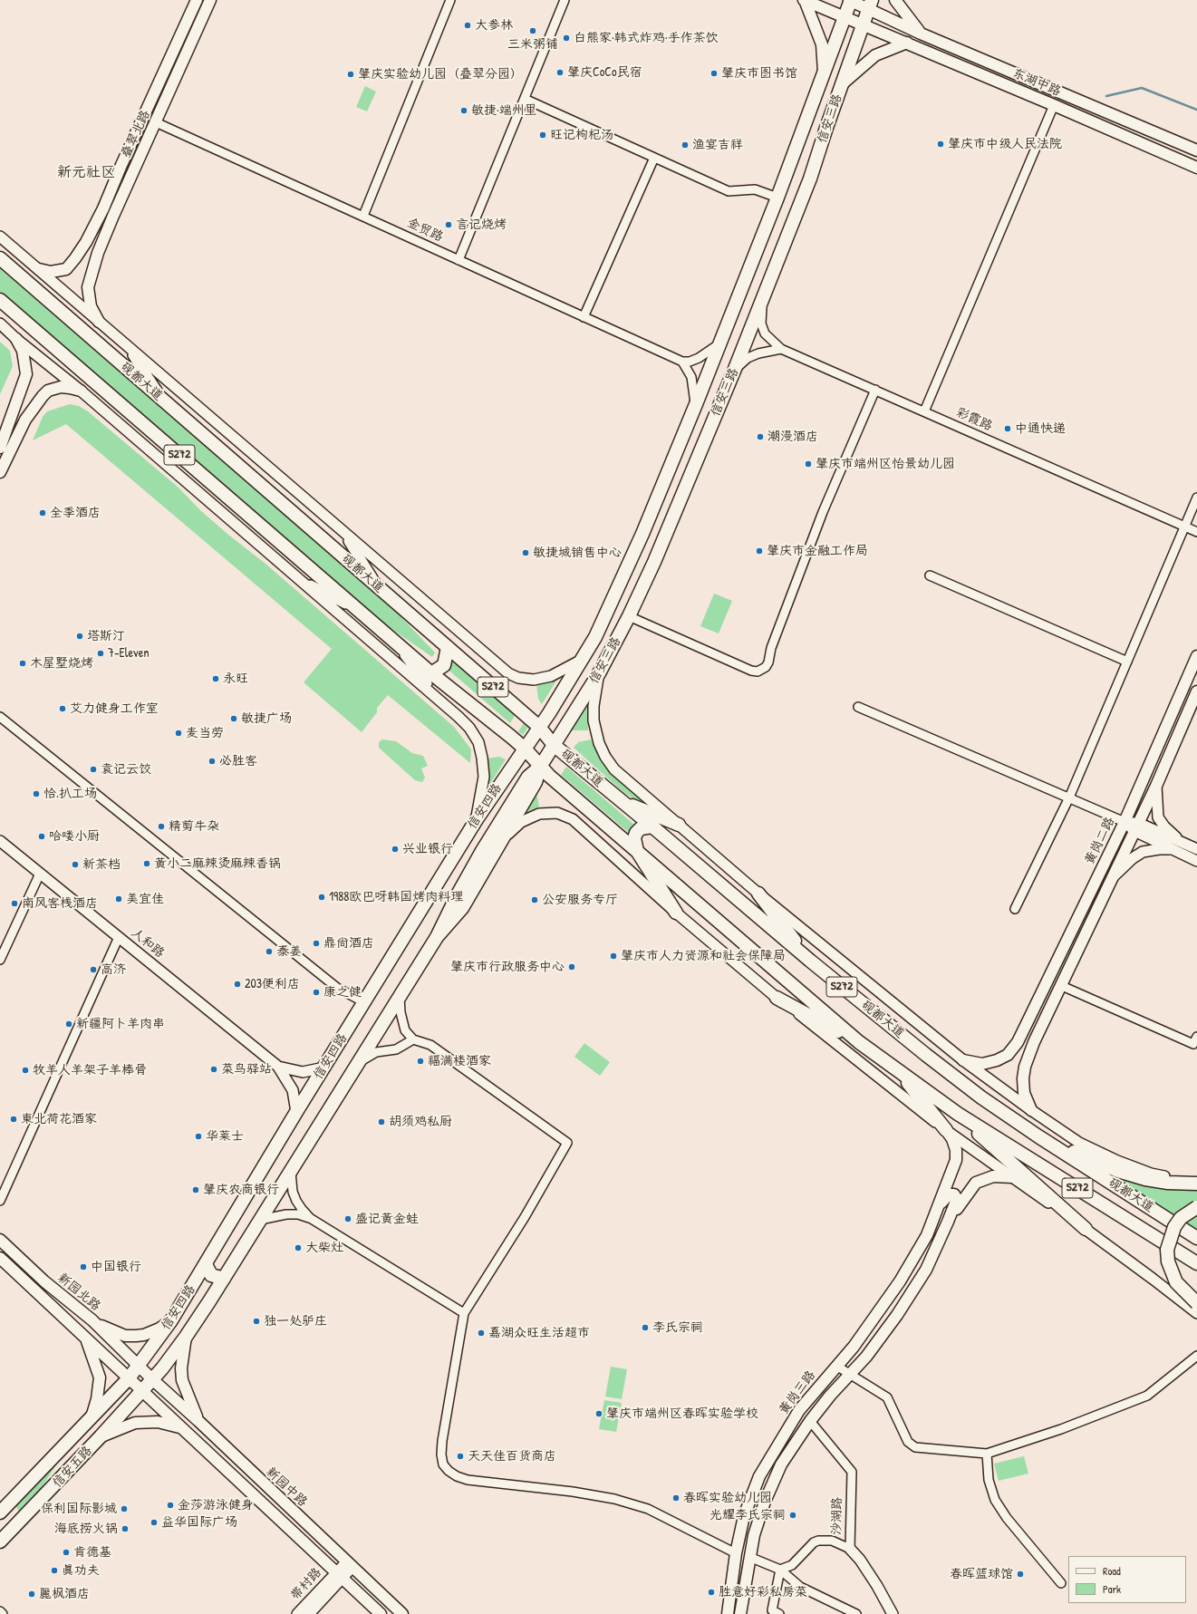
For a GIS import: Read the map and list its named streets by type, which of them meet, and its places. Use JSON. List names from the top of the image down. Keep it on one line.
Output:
{"streets":{"main road":["东湖中路","信安三路","叠翠北路","砚都大道","S272","信安四路","黄岗二路","新园北路","黄岗三路","信安五路","新园中路"],"street":["金贸路","彩霞路","人和路","沙湖路","带村路"]},"crossings":[["东湖中路","信安三路"],["信安三路","砚都大道"],["信安三路","信安四路"],["叠翠北路","金贸路"],["叠翠北路","砚都大道"],["砚都大道","信安四路"],["信安四路","新园北路"],["信安四路","信安五路"],["信安四路","新园中路"],["新园北路","新园中路"],["黄岗三路","沙湖路"]],"districts":["新元社区"],"places":["大参林","三米粥铺","白熊家·韩式炸鸡·手作茶饮","肇庆CoCo民宿","肇庆市图书馆","肇庆实验幼儿园（叠翠分园）","敏捷·端州里","旺记枸杞汤","肇庆市中级人民法院","渔宴吉祥","言记烧烤","中通快递","潮漫酒店","肇庆市端州区怡景幼儿园","全季酒店","肇庆市金融工作局","敏捷城销售中心","塔斯汀","7-Eleven","木屋墅烧烤","永旺","艾力健身工作室","敏捷广场","麦当劳","必胜客","袁记云饺","恰.扒工场","精剪牛杂","哈喽小厨","兴业银行","黄小二麻辣烫麻辣香锅","新茶档","1988欧巴呀韩国烤肉料理","美宜佳","公安服务专厅","南风客栈酒店","鼎尚酒店","泰姜","肇庆市人力资源和社会保障局","肇庆市行政服务中心","高济","203便利店","康之健","新疆阿卜羊肉串","福满楼酒家","菜鸟驿站","牧羊人羊架子羊棒骨","東北荷花酒家","胡须鸡私厨","华莱士","肇庆农商银行","盛记黄金蛙","大柴灶","中国银行","独一处驴庄","李氏宗祠","嘉湖众旺生活超市","肇庆市端州区春晖实验学校","天天佳百货商店","春晖实验幼儿园","金莎游泳健身","保利国际影城","光耀李氏宗祠","益华国际广场","海底捞火锅","肯德基","真功夫","春晖篮球馆","胜意好彩私房菜","麗枫酒店"],"legend":["Road","Park"]}
